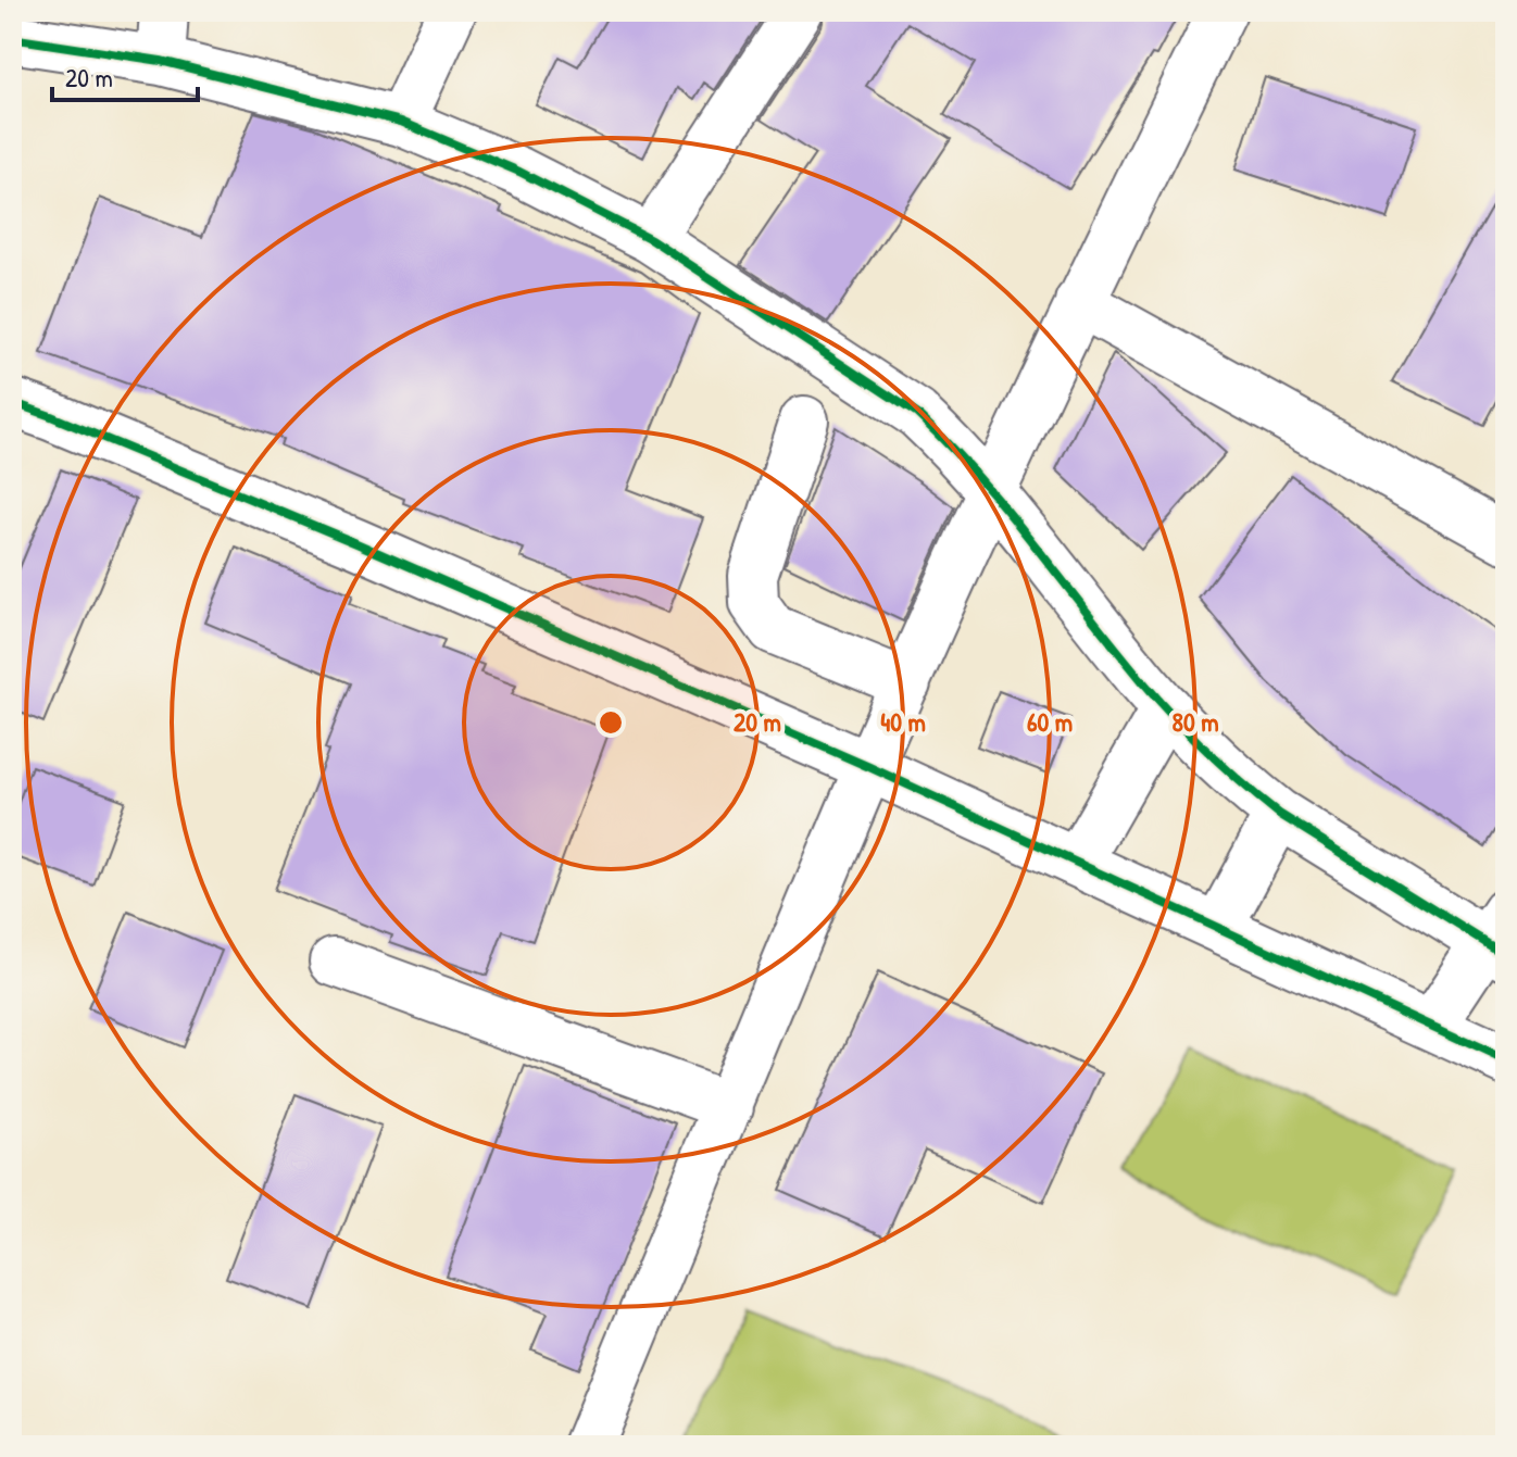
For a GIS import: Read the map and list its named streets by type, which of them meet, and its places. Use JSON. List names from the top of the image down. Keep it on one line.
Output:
{"scale_bar":"20 m","rings":["20 m","40 m","60 m","80 m"]}
